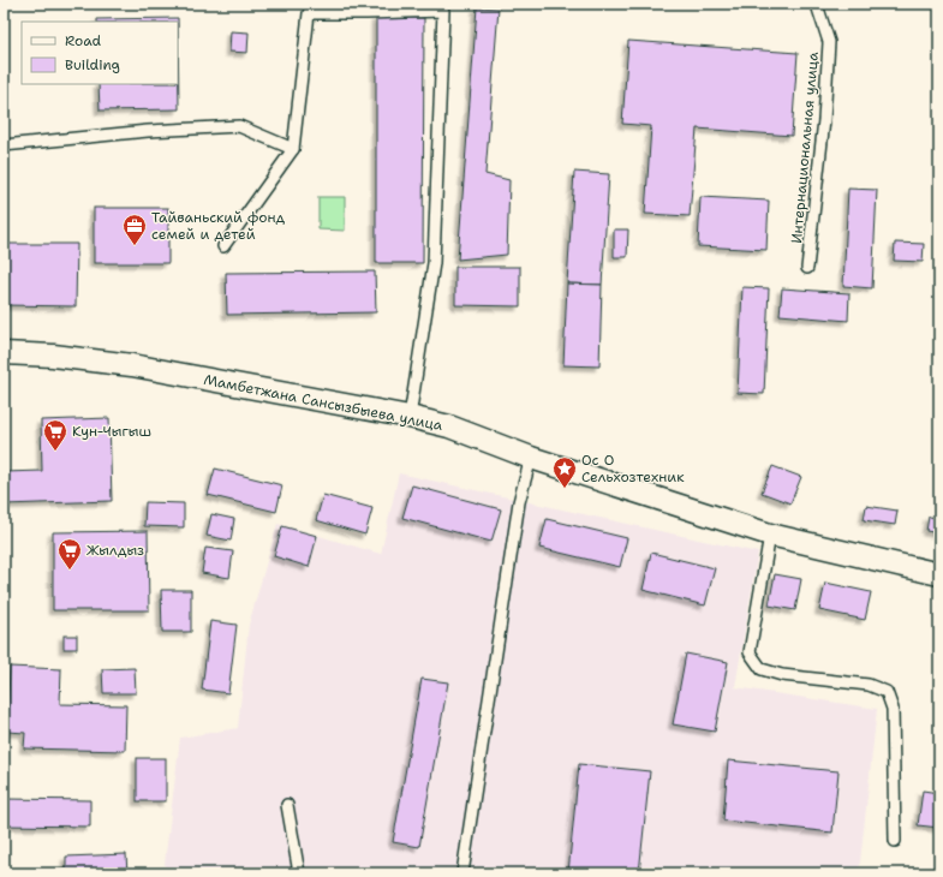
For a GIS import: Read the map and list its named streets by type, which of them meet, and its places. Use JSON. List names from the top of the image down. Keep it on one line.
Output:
{"streets":{"street":["Мамбетжана Сансызбыева улица"],"lane":["Интернациональная улица"]},"places":{"office":["Тайваньский фонд семей и детей"],"supermarket":["Кун-Чыгыш","Жылдыз"],"place":["Ос О Сельхозтехник"]},"legend":["Road","Building"]}
